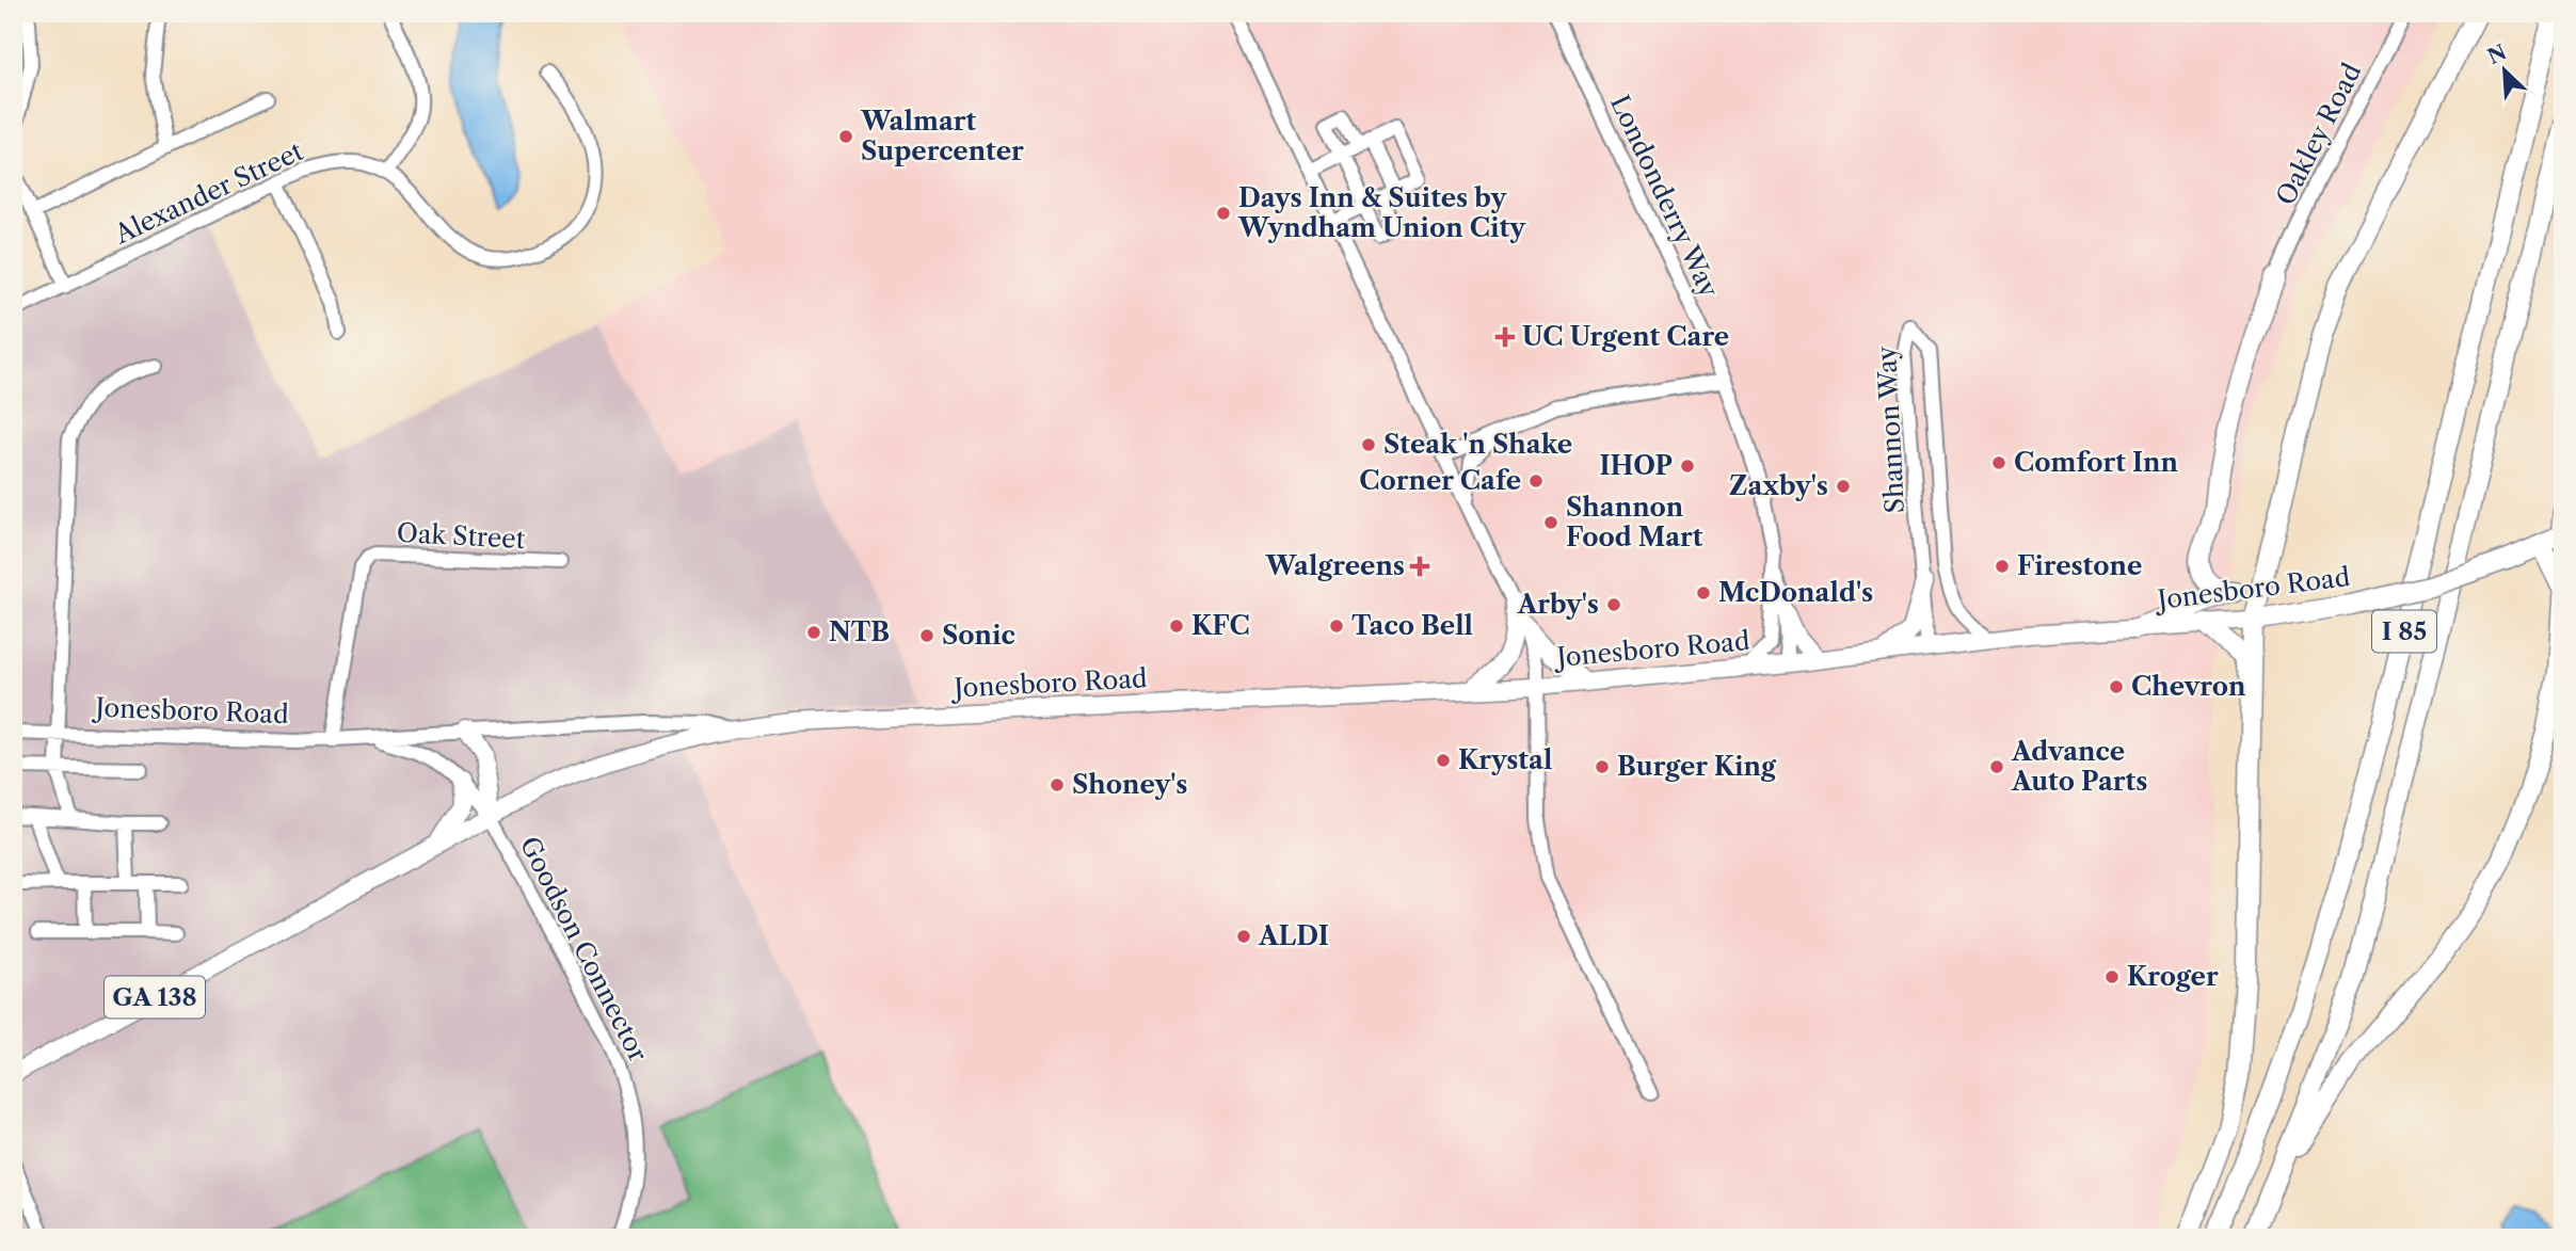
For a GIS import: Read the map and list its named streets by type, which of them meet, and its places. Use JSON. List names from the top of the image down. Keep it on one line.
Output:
{"streets":{"highway":["Jonesboro Road","I 85","GA 138"],"street":["Oakley Road","Alexander Street","Londonderry Way","Shannon Way","Oak Street","Goodson Connector"]},"crossings":[["Londonderry Way","Jonesboro Road"],["Shannon Way","Jonesboro Road"],["Oak Street","Jonesboro Road"],["Jonesboro Road","Goodson Connector"],["Jonesboro Road","GA 138"],["Goodson Connector","GA 138"]],"places":{"other":["Walmart Supercenter","Days Inn & Suites by Wyndham Union City","Steak 'n Shake","Comfort Inn","IHOP","Corner Cafe","Zaxby's","Shannon Food Mart","Firestone","McDonald's","Arby's","KFC","Taco Bell","NTB","Sonic","Chevron","Krystal","Burger King","Advance Auto Parts","Shoney's","ALDI","Kroger"],"health":["UC Urgent Care","Walgreens"]},"north":"top left"}
